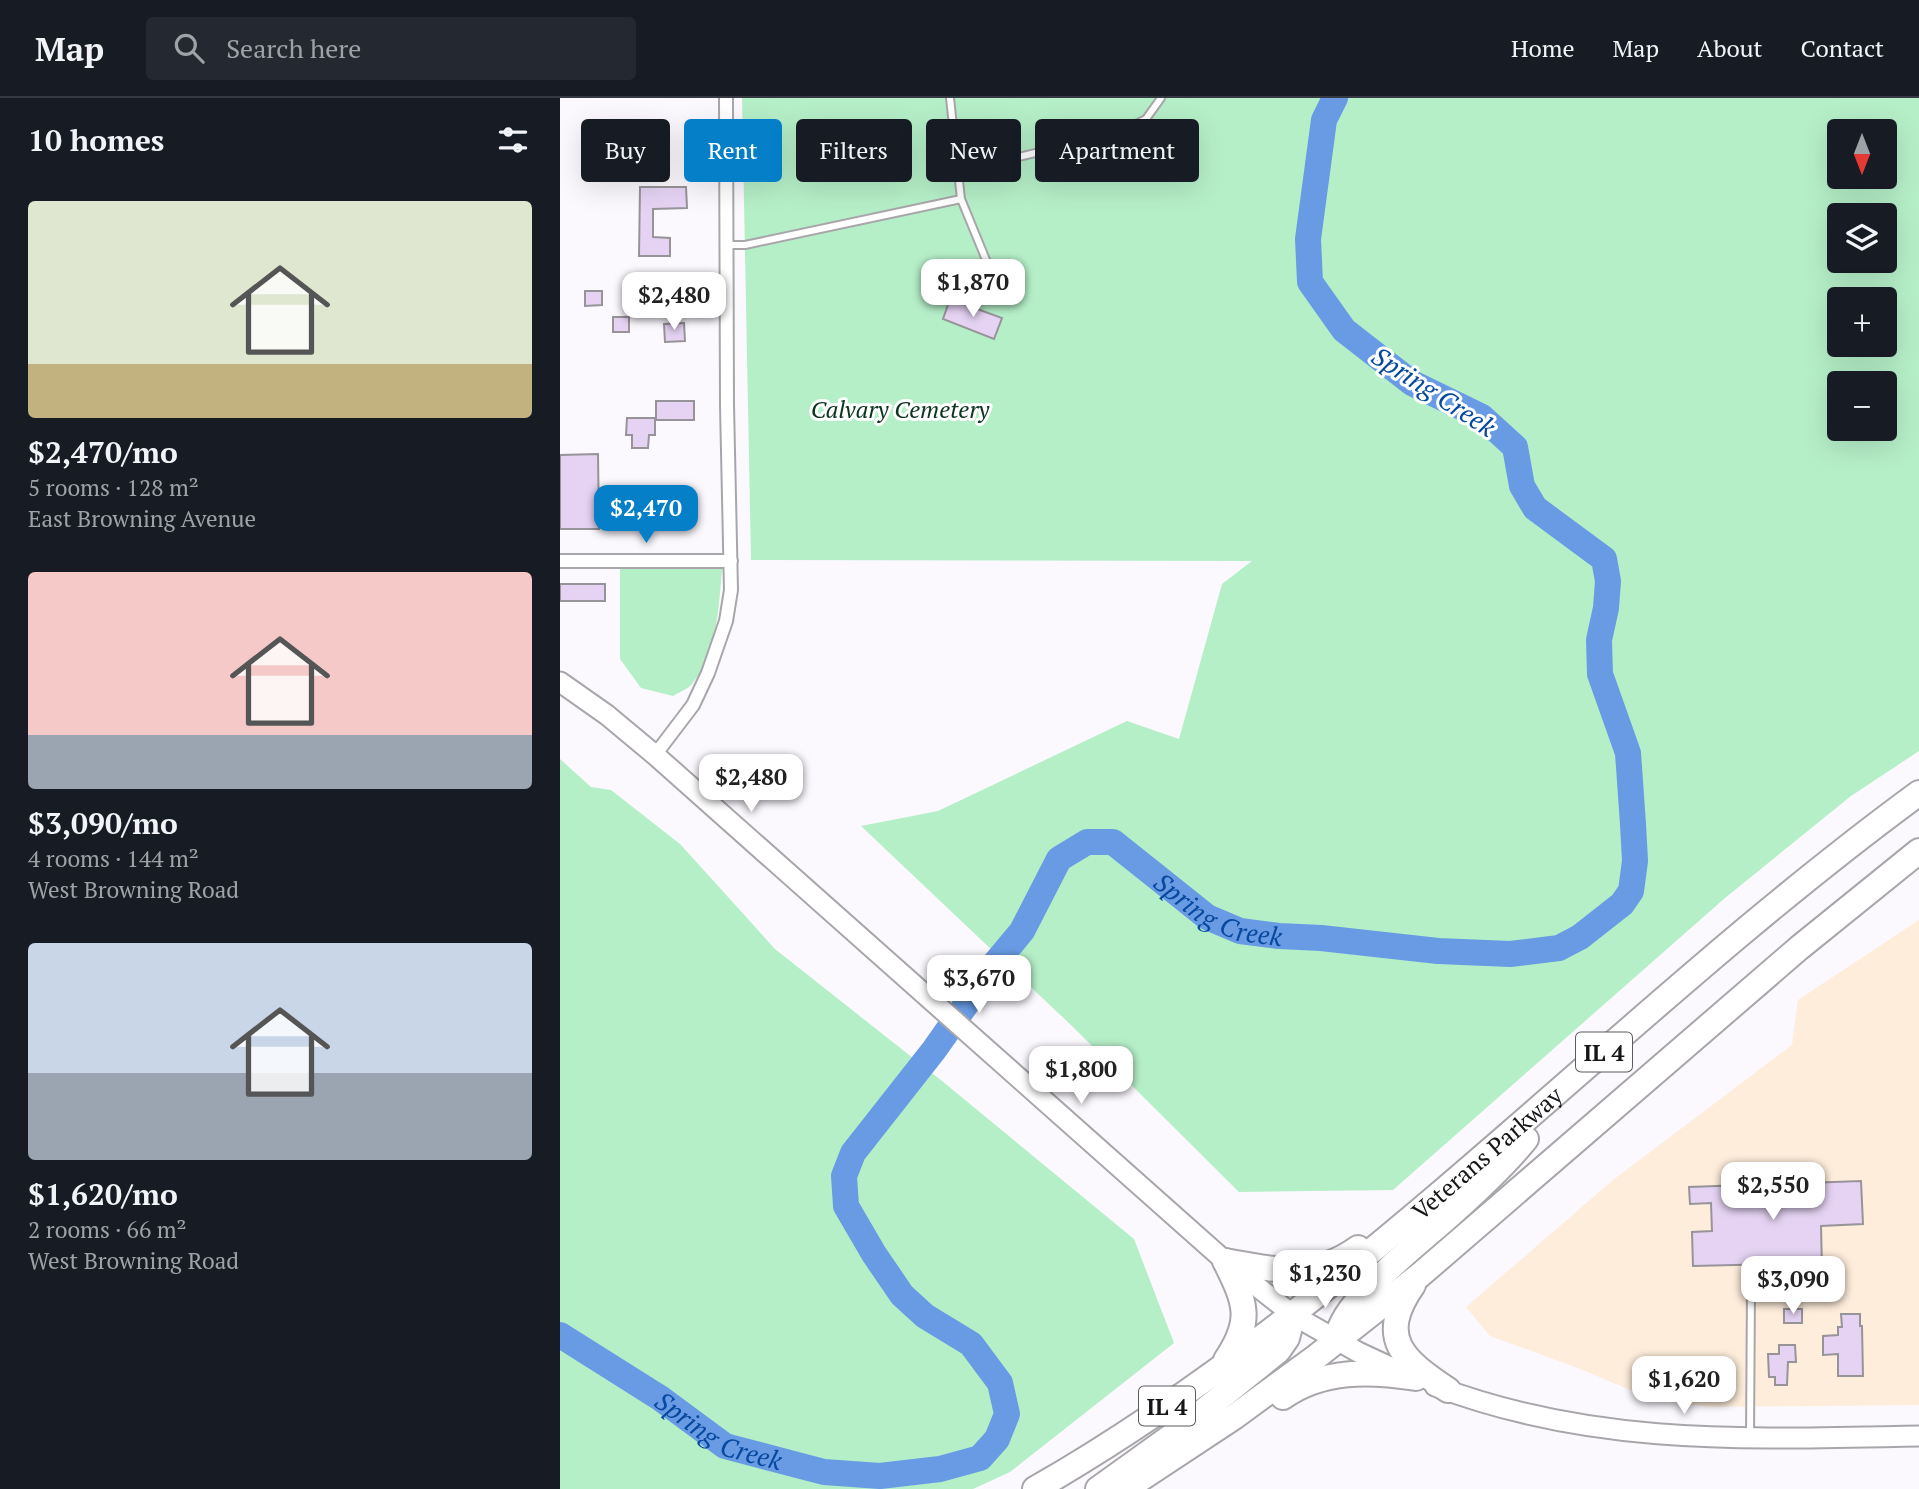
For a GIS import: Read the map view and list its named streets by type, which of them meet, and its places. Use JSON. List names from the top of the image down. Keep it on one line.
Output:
{"streets":{"highway":["IL 4","Veterans Parkway"]},"water":["Spring Creek"],"parks":["Calvary Cemetery"],"north":"bottom","page":{"header":"Map","search":"Search here","nav":["Home","Map","About","Contact"],"heading":"10 homes","map_buttons":["+","−"],"chip":["Buy","Rent","Filters","New","Apartment"],"list":[{"name":"$2,470/mo","note":"5 rooms · 128 m² · East Browning Avenue"},{"name":"$3,090/mo","note":"4 rooms · 144 m² · West Browning Road"},{"name":"$1,620/mo","note":"2 rooms · 66 m² · West Browning Road"}],"price":["$1,870","$2,480","$2,470","$2,480","$3,670","$1,800","$2,550","$1,230","$3,090","$1,620"]}}
